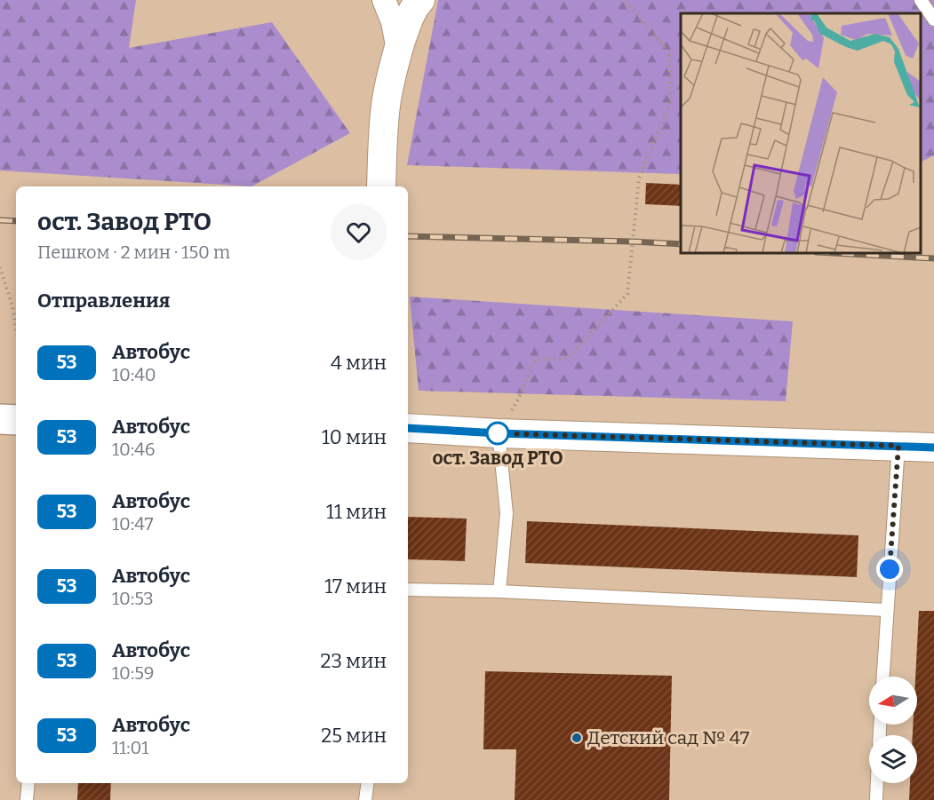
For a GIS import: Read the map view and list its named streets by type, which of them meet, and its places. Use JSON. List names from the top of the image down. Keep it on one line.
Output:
{"places":["ост. Завод РТО","Детский сад № 47"],"lines":["bus line 53"],"north":"left","page":{"heading":[["ост. Завод РТО","Пешком · 2 мин · 150 m"],"Отправления"],"list":[{"mark":"53","name":"Автобус","note":"10:40","value":"4 мин"},{"mark":"53","name":"Автобус","note":"10:46","value":"10 мин"},{"mark":"53","name":"Автобус","note":"10:47","value":"11 мин"},{"mark":"53","name":"Автобус","note":"10:53","value":"17 мин"},{"mark":"53","name":"Автобус","note":"10:59","value":"23 мин"},{"mark":"53","name":"Автобус","note":"11:01","value":"25 мин"}]}}
